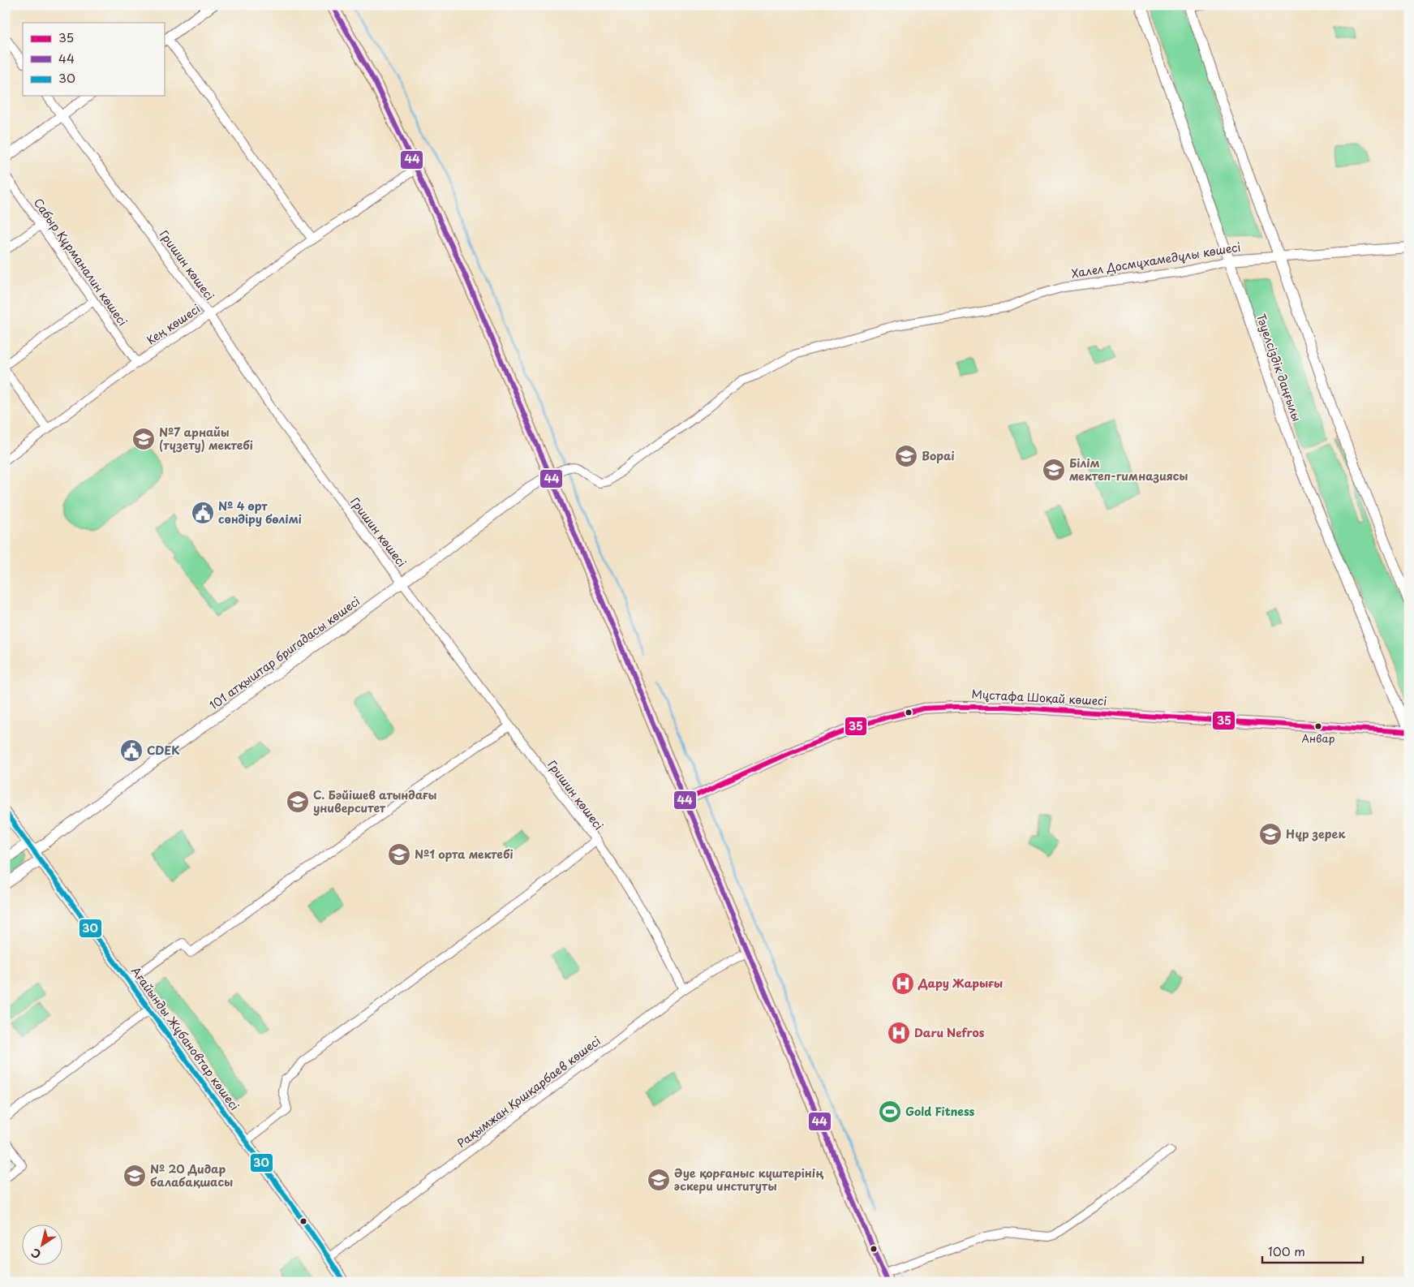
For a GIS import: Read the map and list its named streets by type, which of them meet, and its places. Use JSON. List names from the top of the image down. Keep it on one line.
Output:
{"streets":{"street":["Халел Досмұхамедұлы көшесі","Сабыр Құрманалин көшесі","Гришин көшесі","Кең көшесі","Тәуелсіздік даңғылы","101 атқыштар бригадасы көшесі","Мұстафа Шоқай көшесі","Ағайынды Жұбановтар көшесі","Рақымжан Қошқарбаев көшесі"]},"crossings":[["Халел Досмұхамедұлы көшесі","Тәуелсіздік даңғылы"],["Халел Досмұхамедұлы көшесі","101 атқыштар бригадасы көшесі"],["Сабыр Құрманалин көшесі","Кең көшесі"],["Гришин көшесі","Кең көшесі"],["Гришин көшесі","101 атқыштар бригадасы көшесі"],["Гришин көшесі","Рақымжан Қошқарбаев көшесі"],["Тәуелсіздік даңғылы","Мұстафа Шоқай көшесі"],["101 атқыштар бригадасы көшесі","Ағайынды Жұбановтар көшесі"],["Ағайынды Жұбановтар көшесі","Рақымжан Қошқарбаев көшесі"]],"places":{"school or university":["№7 арнайы (түзету) мектебі","Bopai","Білім мектеп-гимназиясы","С. Бәйішев атындағы университет","Нұр зерек","№1 орта мектебі","№ 20 Дидар балабақшасы","Әуе қорғаныс күштерінің әскери институты"],"public building":["№ 4 өрт сөндіру бөлімі","CDEK"],"other":["Анвар"],"hospital":["Дару Жарығы","Daru Nefros"],"sports":["Gold Fitness"]},"lines":["transit line 44","transit line 35","transit line 30"],"legend":["35","44","30"],"scale_bar":"100 m","north":"bottom left"}
